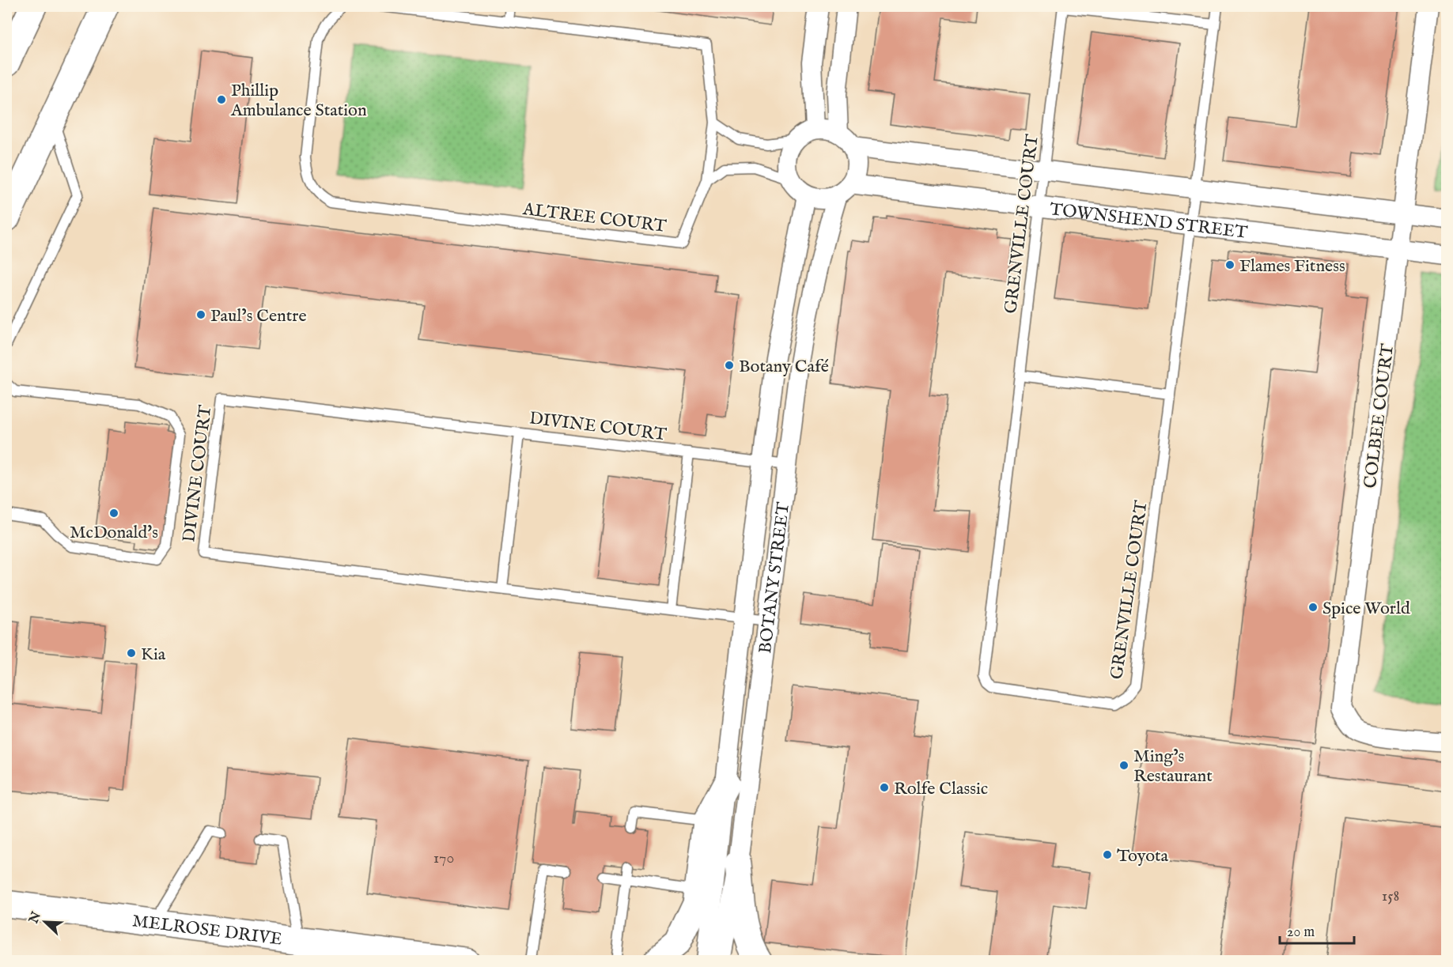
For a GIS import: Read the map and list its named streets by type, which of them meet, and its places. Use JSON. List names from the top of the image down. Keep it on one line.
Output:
{"streets":{"main road":["MELROSE DRIVE"],"street":["TOWNSHEND STREET","COLBEE COURT","BOTANY STREET"],"lane":["ALTREE COURT","GRENVILLE COURT","DIVINE COURT"]},"crossings":[["TOWNSHEND STREET","GRENVILLE COURT"],["TOWNSHEND STREET","COLBEE COURT"],["TOWNSHEND STREET","BOTANY STREET"],["DIVINE COURT","BOTANY STREET"]],"places":["Phillip Ambulance Station","Flames Fitness","Paul’s Centre","Botany Café","McDonald's","Spice World","Kia","Ming’s Restaurant","Rolfe Classic","Toyota"],"house_numbers":["170","158"],"scale_bar":"20 m","north":"top left"}
